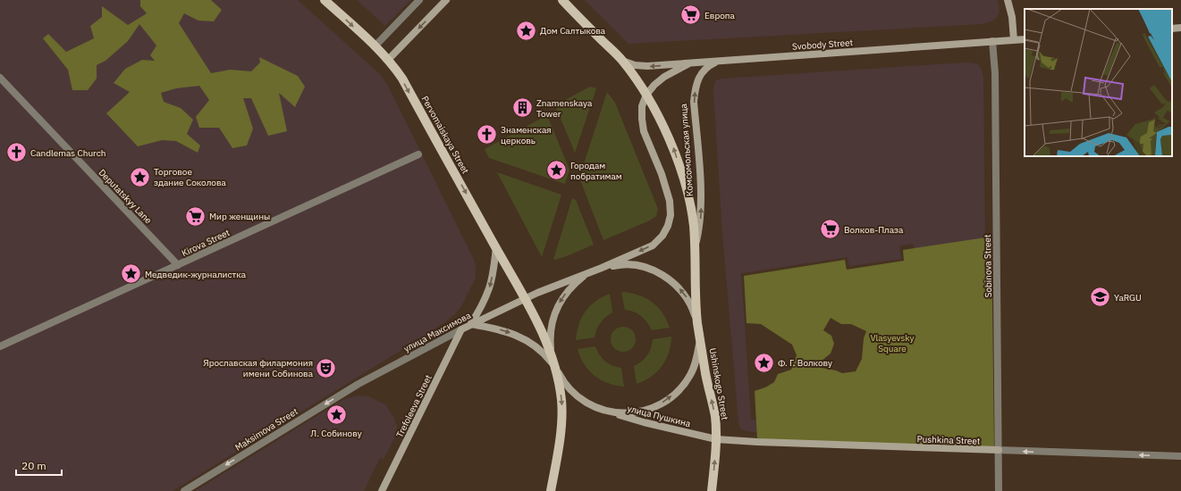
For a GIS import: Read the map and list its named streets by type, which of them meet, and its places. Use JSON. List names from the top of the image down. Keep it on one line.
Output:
{"streets":{"main road":["Pervomaiskaya Street","Комсомольская улица","Ushinskogo Street"],"street":["Svobody Street","Deputatskyy Lane","Kirova Street","Sobinova Street","улица Максимова","Trefoleeva Street","улица Пушкина","Maksimova Street","Pushkina Street"]},"crossings":[["Svobody Street","Комсомольская улица"],["Svobody Street","Sobinova Street"],["Pervomaiskaya Street","улица Максимова"],["Комсомольская улица","Ushinskogo Street"],["Deputatskyy Lane","Kirova Street"],["Sobinova Street","Pushkina Street"],["улица Максимова","Trefoleeva Street"],["улица Максимова","Maksimova Street"],["Ushinskogo Street","улица Пушкина"],["Ushinskogo Street","Pushkina Street"],["улица Пушкина","Pushkina Street"]],"one_way":["Pervomaiskaya Street","Комсомольская улица","Ushinskogo Street","Maksimova Street","Pushkina Street"],"parks":["Vlasyevsky Square"],"places":{"supermarket":["Европа","Мир женщины","Волков-Плаза"],"place":["Дом Салтыкова","Городам побратимам","Торговое здание Соколова","Медведик-журналистка","Ф. Г. Волкову","Л. Собинову"],"building":["Znamenskaya Tower"],"church":["Знаменская церковь","Candlemas Church"],"school or university":["YaRGU"],"theatre":["Ярославская филармония имени Собинова"]},"scale_bar":"20 m"}
